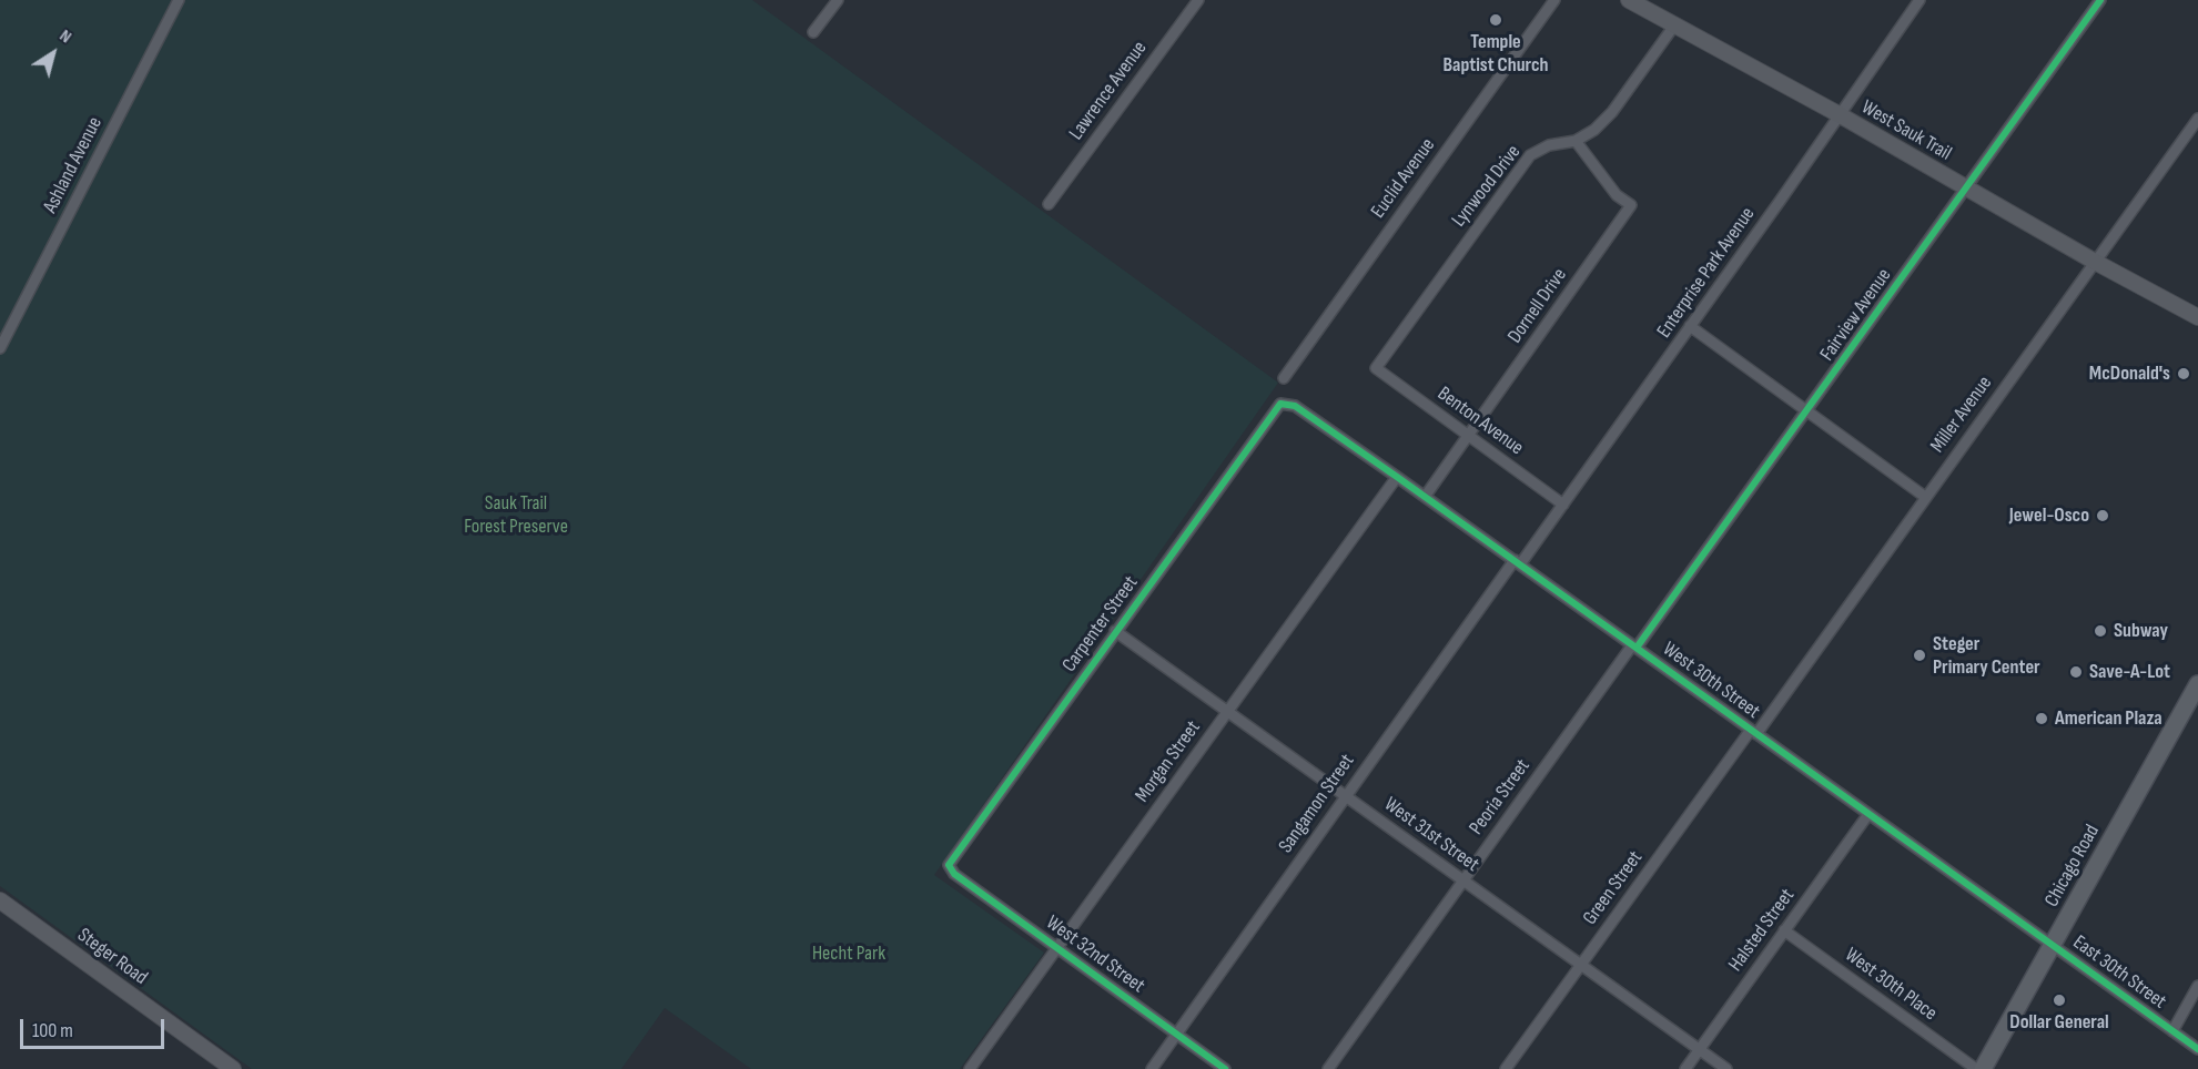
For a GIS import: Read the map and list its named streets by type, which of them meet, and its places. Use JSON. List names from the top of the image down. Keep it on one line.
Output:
{"streets":{"main road":["West Sauk Trail","Chicago Road","Steger Road"],"street":["Lawrence Avenue","Ashland Avenue","Euclid Avenue","Lynwood Drive","Enterprise Park Avenue","Dornell Drive","Fairview Avenue","Miller Avenue","Benton Avenue","Carpenter Street","West 30th Street","Morgan Street","Peoria Street","Sangamon Street","West 31st Street","Green Street","Halsted Street","West 32nd Street","East 30th Street","West 30th Place"]},"crossings":[["West Sauk Trail","Lynwood Drive"],["West Sauk Trail","Enterprise Park Avenue"],["West Sauk Trail","Fairview Avenue"],["West Sauk Trail","Miller Avenue"],["Lynwood Drive","Dornell Drive"],["Lynwood Drive","Benton Avenue"],["Enterprise Park Avenue","Benton Avenue"],["Enterprise Park Avenue","West 30th Street"],["Enterprise Park Avenue","Sangamon Street"],["Dornell Drive","Benton Avenue"],["Dornell Drive","West 30th Street"],["Fairview Avenue","West 30th Street"],["Fairview Avenue","Peoria Street"],["Miller Avenue","West 30th Street"],["Miller Avenue","Green Street"],["Carpenter Street","West 30th Street"],["Carpenter Street","West 31st Street"],["Carpenter Street","West 32nd Street"],["West 30th Street","Morgan Street"],["West 30th Street","Peoria Street"],["West 30th Street","Sangamon Street"],["West 30th Street","Chicago Road"],["West 30th Street","Green Street"],["West 30th Street","Halsted Street"],["West 30th Street","East 30th Street"],["Morgan Street","West 31st Street"],["Morgan Street","West 32nd Street"],["Peoria Street","West 31st Street"],["Sangamon Street","West 31st Street"],["Sangamon Street","West 32nd Street"],["West 31st Street","Green Street"],["West 31st Street","Halsted Street"],["Chicago Road","East 30th Street"],["Halsted Street","West 30th Place"]],"parks":["Sauk Trail Forest Preserve","Hecht Park"],"places":["Temple Baptist Church","McDonald's","Jewel-Osco","Subway","Steger Primary Center","Save-A-Lot","American Plaza","Dollar General"],"scale_bar":"100 m","north":"top right"}
